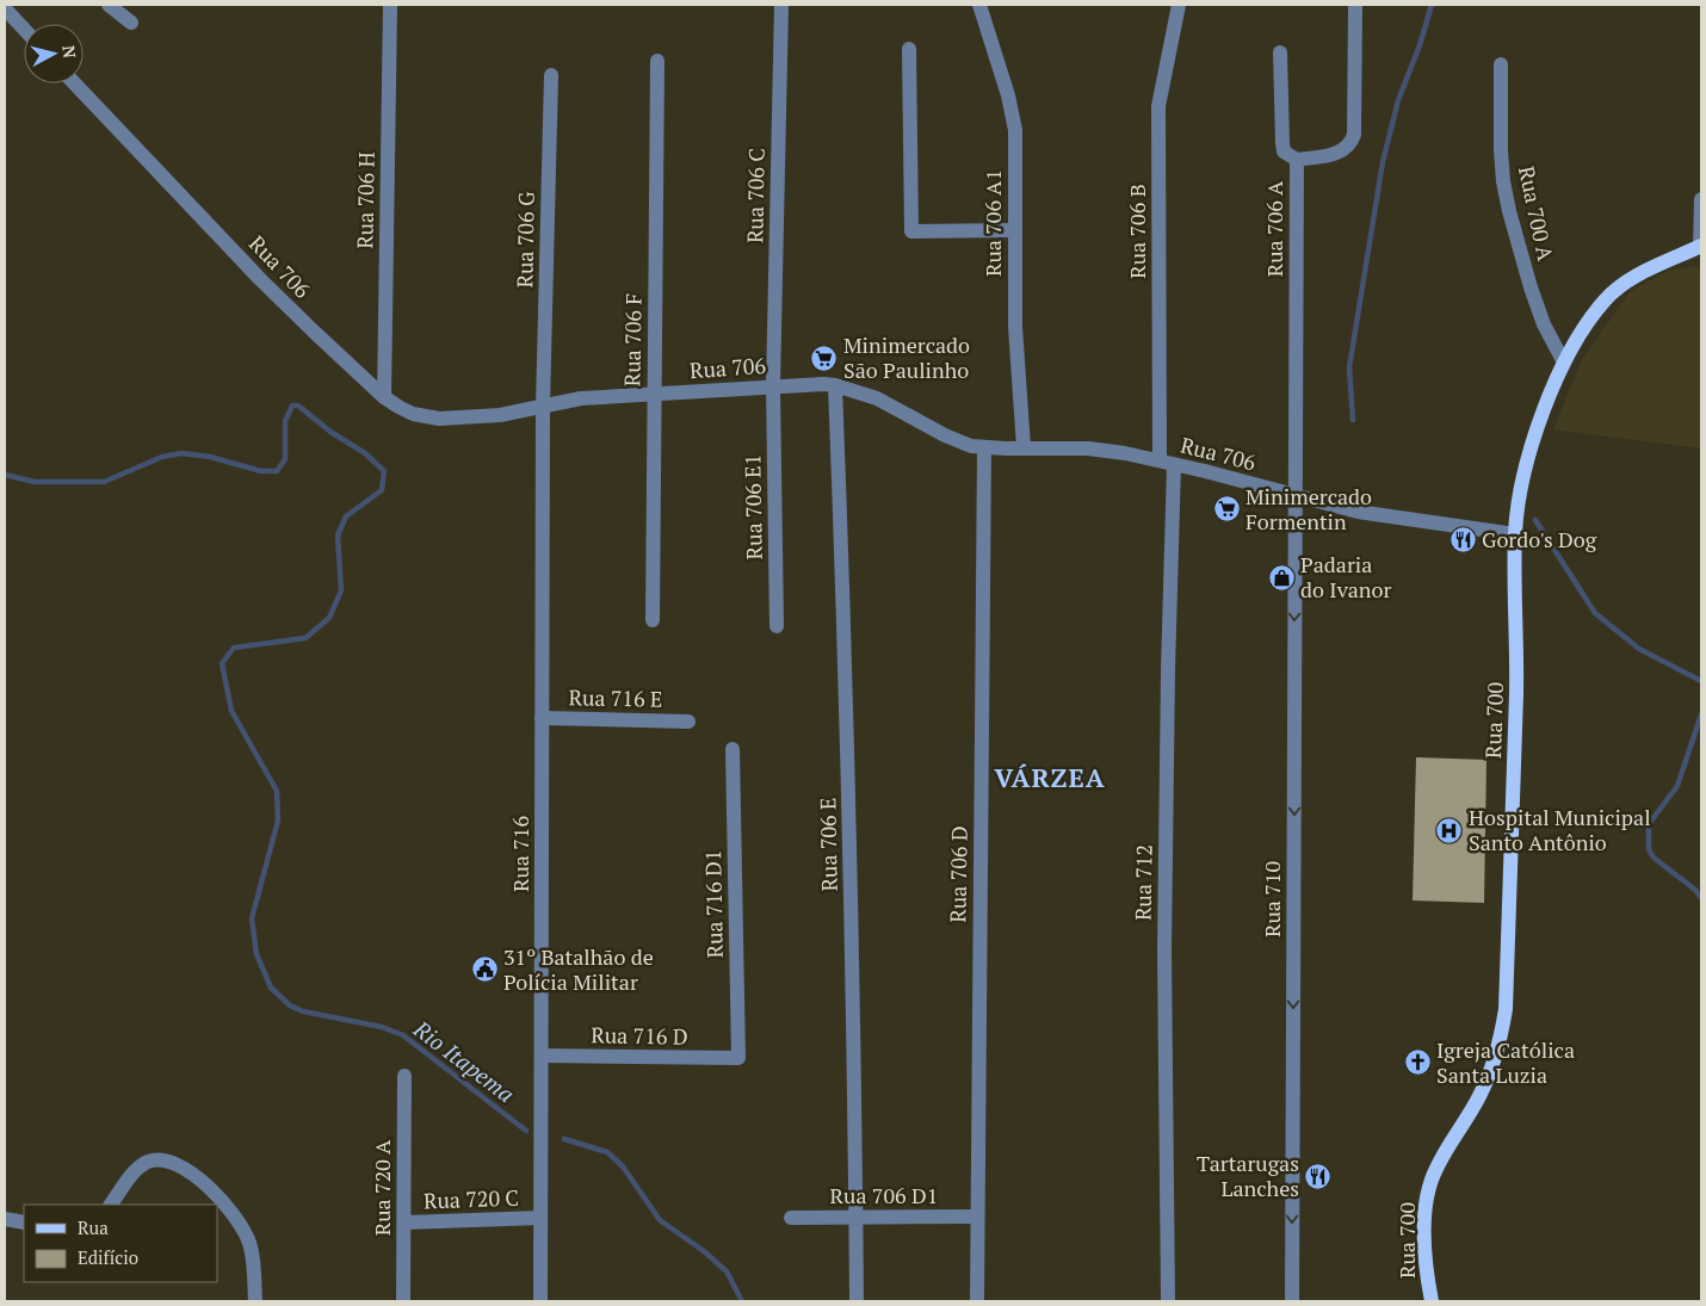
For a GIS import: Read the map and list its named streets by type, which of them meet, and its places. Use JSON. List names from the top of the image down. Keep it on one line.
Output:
{"streets":{"main road":["Rua 700"],"street":["Rua 706 C","Rua 706 H","Rua 700 A","Rua 706 A1","Rua 706 A","Rua 706 B","Rua 706 G","Rua 706","Rua 706 F","Rua 706 E1","Rua 716 E","Rua 706 E","Rua 716","Rua 706 D","Rua 712","Rua 710","Rua 716 D1","Rua 716 D","Rua 720 A","Rua 706 D1","Rua 720 C"]},"crossings":[["Rua 706 C","Rua 706"],["Rua 706 C","Rua 706 E1"],["Rua 706 H","Rua 706"],["Rua 700 A","Rua 700"],["Rua 706 A1","Rua 706"],["Rua 706 A","Rua 706"],["Rua 706 A","Rua 710"],["Rua 706 B","Rua 706"],["Rua 706 B","Rua 712"],["Rua 706 G","Rua 706"],["Rua 706 G","Rua 716"],["Rua 706","Rua 706 F"],["Rua 706","Rua 706 E1"],["Rua 706","Rua 700"],["Rua 706","Rua 706 E"],["Rua 706","Rua 716"],["Rua 706","Rua 706 D"],["Rua 706","Rua 712"],["Rua 706","Rua 710"],["Rua 716 E","Rua 716"],["Rua 706 E","Rua 706 D1"],["Rua 716","Rua 716 D"],["Rua 716","Rua 720 C"],["Rua 706 D","Rua 706 D1"],["Rua 716 D1","Rua 716 D"],["Rua 720 A","Rua 720 C"]],"one_way":["Rua 710"],"districts":["VÁRZEA"],"water":["Rio Itapema"],"places":{"supermarket":["Minimercado São Paulinho","Minimercado Formentin"],"restaurant":["Gordo's Dog","Tartarugas Lanches"],"shop":["Padaria do Ivanor"],"hospital":["Hospital Municipal Santo Antônio"],"public building":["31º Batalhão de Polícia Militar"],"church":["Igreja Católica Santa Luzia"]},"legend":["Rua","Edifício"],"north":"right"}
